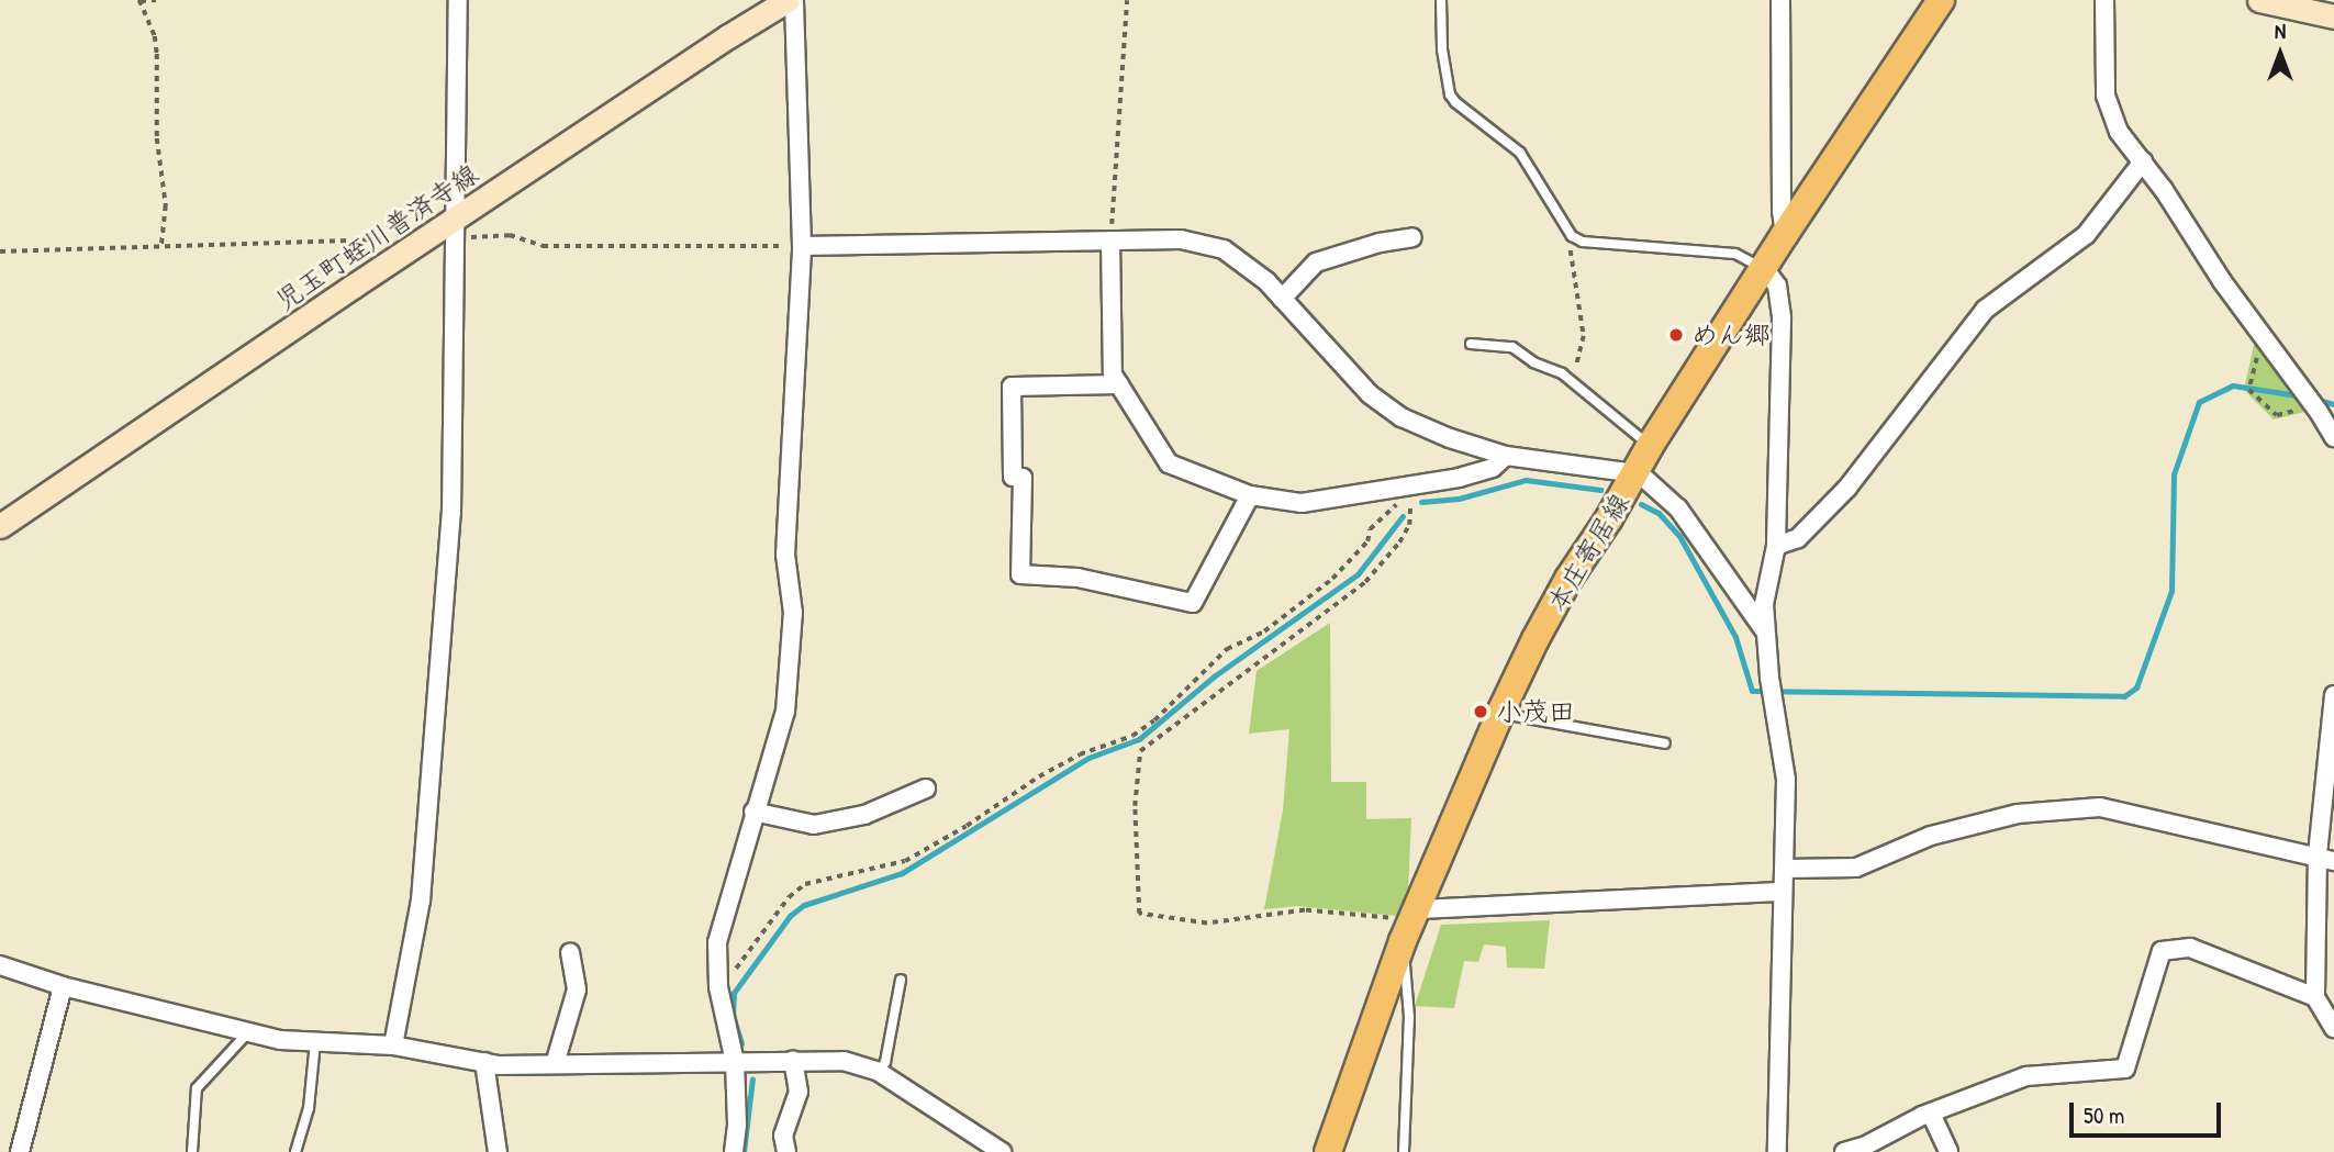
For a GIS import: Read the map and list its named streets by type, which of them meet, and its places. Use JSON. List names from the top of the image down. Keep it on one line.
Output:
{"streets":{"main road":["児玉町蛭川普済寺線","本庄寄居線"]},"places":["めん郷","小茂田"],"scale_bar":"50 m","north":"top"}
